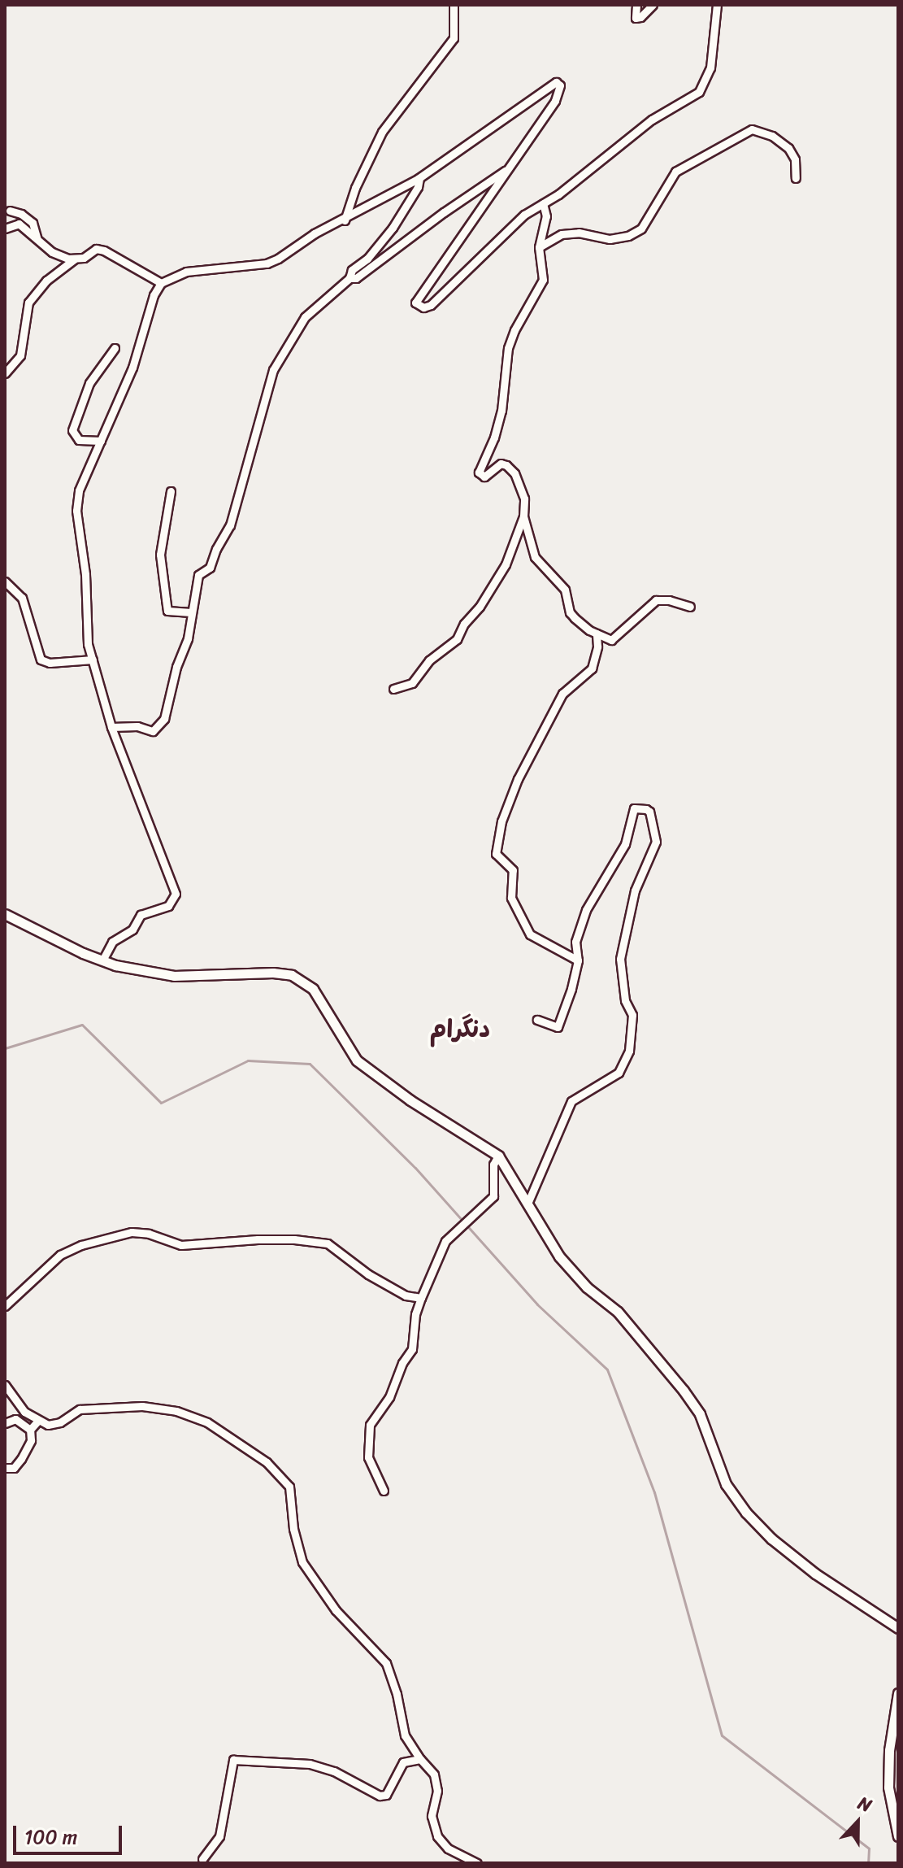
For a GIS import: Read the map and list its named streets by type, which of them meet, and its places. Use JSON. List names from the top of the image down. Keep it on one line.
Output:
{"districts":["دنگرام"],"scale_bar":"100 m","north":"top"}
